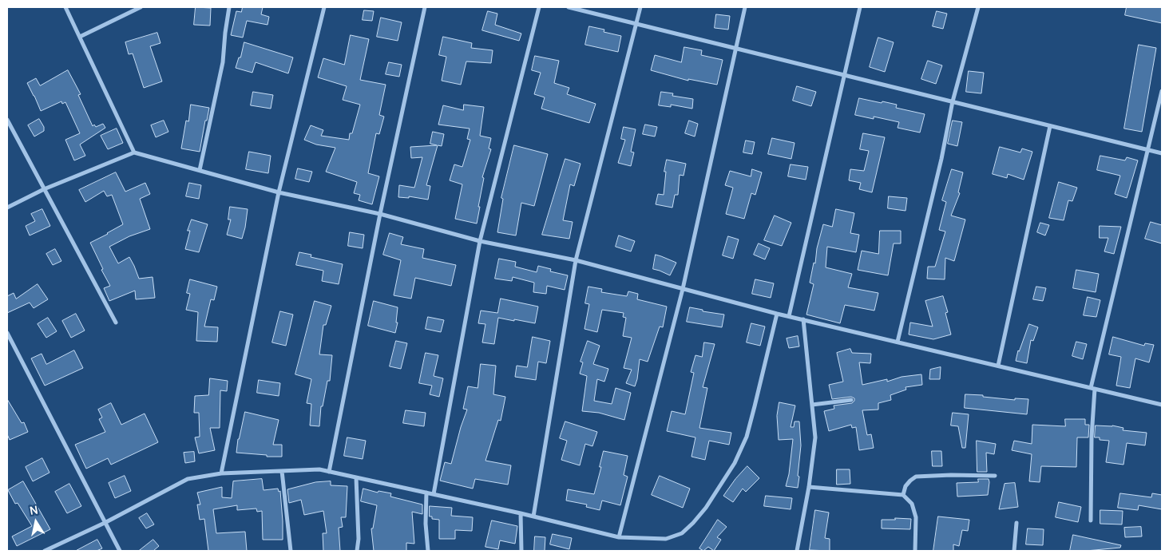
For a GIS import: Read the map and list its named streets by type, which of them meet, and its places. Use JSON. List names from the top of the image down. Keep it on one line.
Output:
{"north":"top"}
